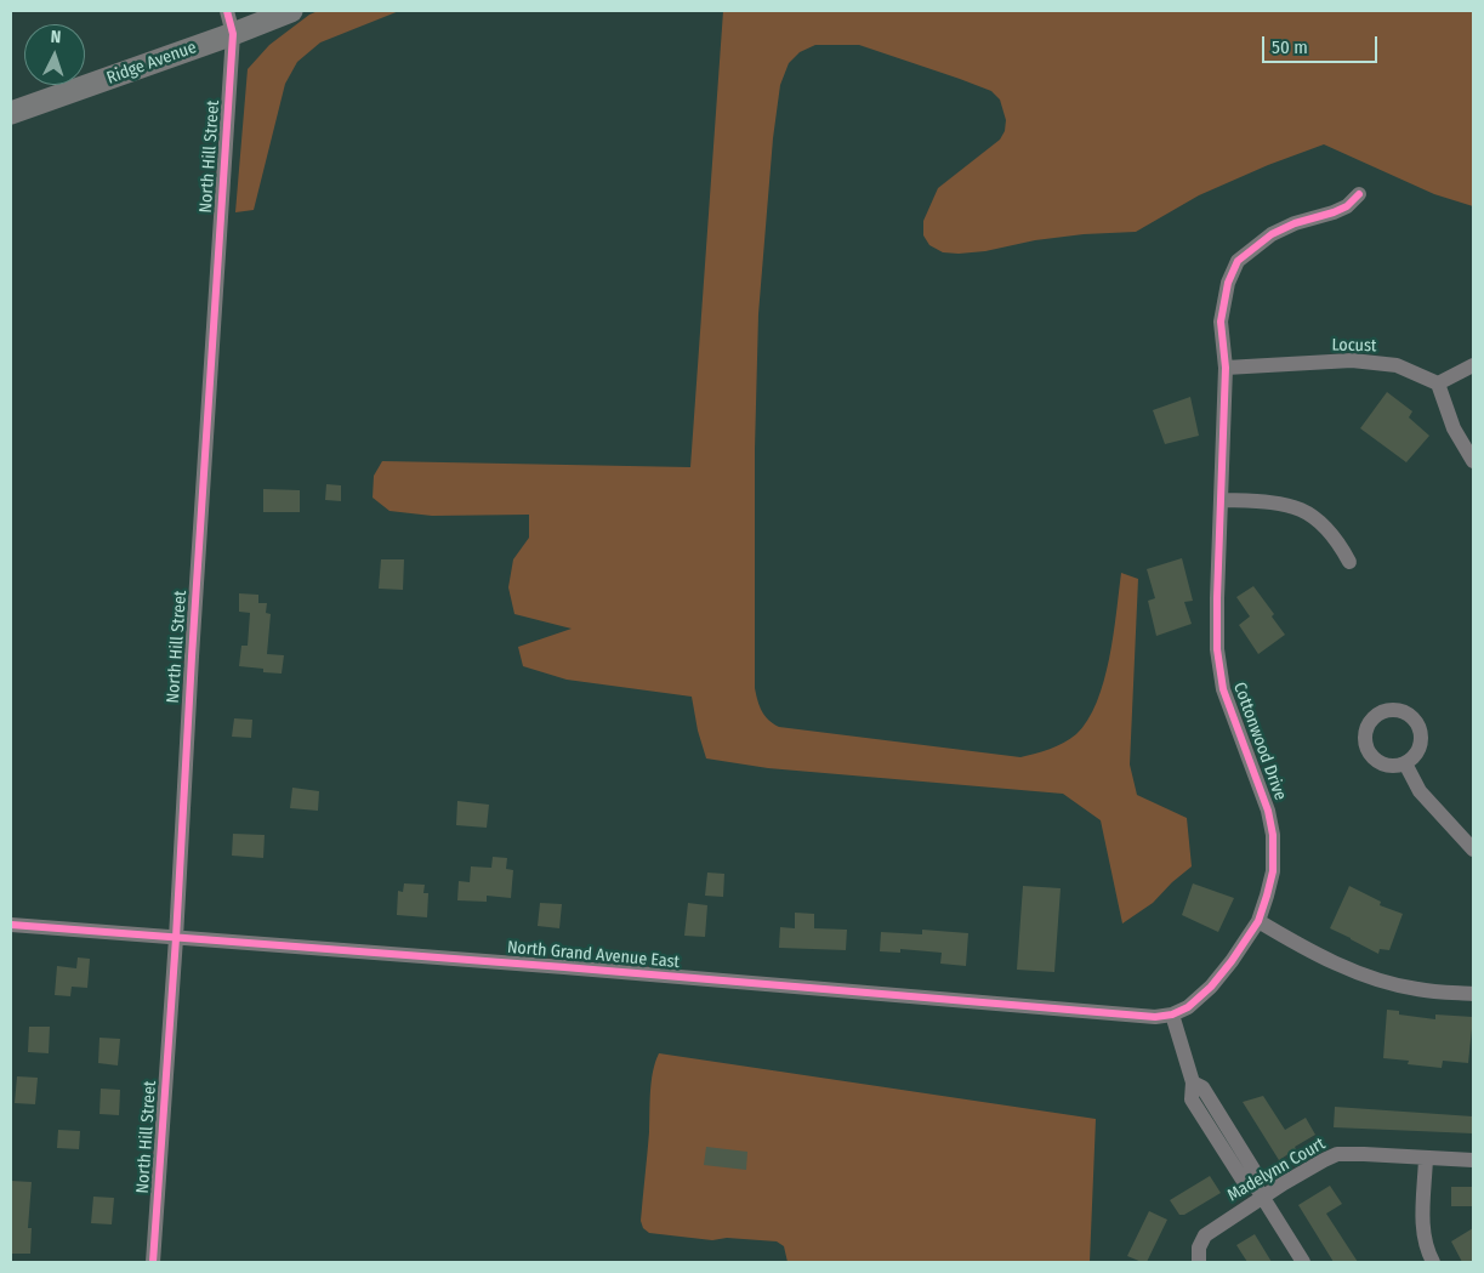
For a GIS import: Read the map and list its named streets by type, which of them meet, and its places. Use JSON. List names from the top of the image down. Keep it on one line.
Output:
{"streets":{"street":["Ridge Avenue","North Hill Street","Locust","Cottonwood Drive","North Grand Avenue East","Madelynn Court"]},"crossings":[["Ridge Avenue","North Hill Street"],["North Hill Street","North Grand Avenue East"],["Locust","Cottonwood Drive"],["Cottonwood Drive","North Grand Avenue East"]],"scale_bar":"50 m","north":"top"}
